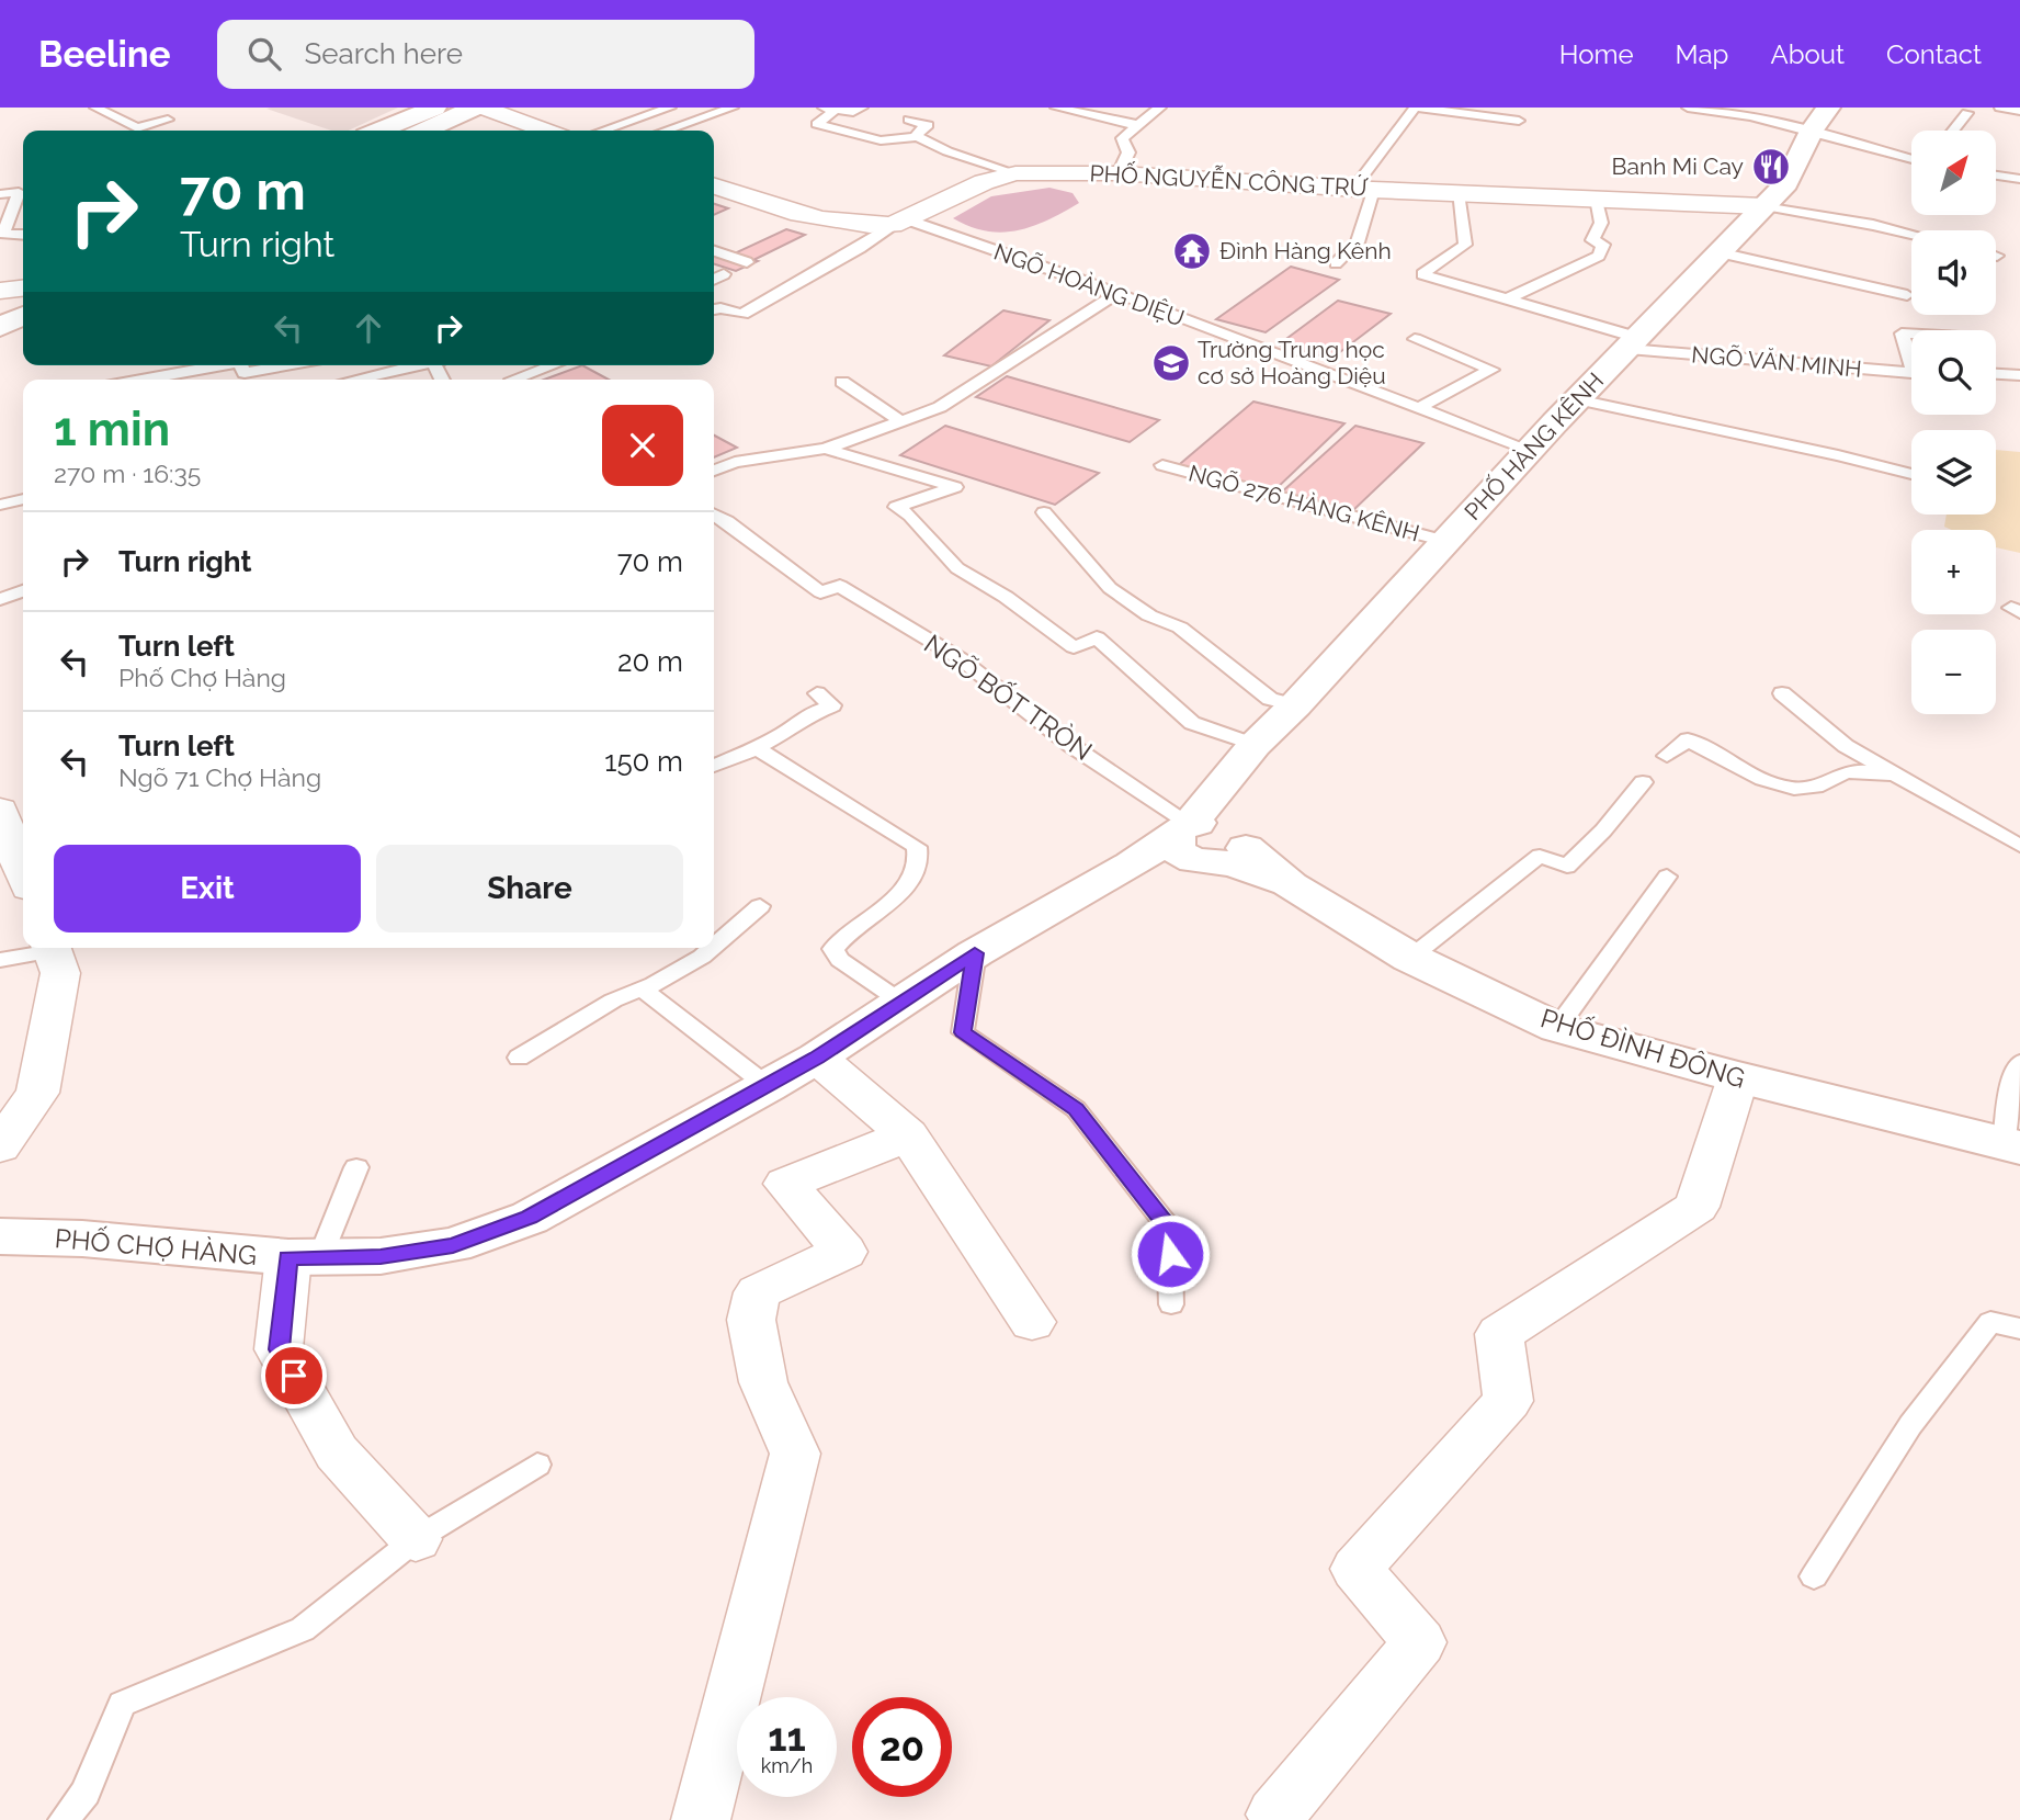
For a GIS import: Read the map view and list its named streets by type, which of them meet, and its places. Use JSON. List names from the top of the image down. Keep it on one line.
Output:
{"streets":{"street":["PHỐ NGUYỄN CÔNG TRỨ","PHỐ HÀNG KÊNH","PHỐ ĐÌNH ĐÔNG","PHỐ CHỢ HÀNG"],"lane":["NGÕ HOÀNG DIỆU","NGÕ VĂN MINH","NGÕ 276 HÀNG KÊNH","NGÕ BỐT TRÒN"]},"crossings":[["PHỐ NGUYỄN CÔNG TRỨ","NGÕ HOÀNG DIỆU"],["PHỐ NGUYỄN CÔNG TRỨ","NGÕ VĂN MINH"],["PHỐ NGUYỄN CÔNG TRỨ","PHỐ HÀNG KÊNH"],["NGÕ HOÀNG DIỆU","PHỐ HÀNG KÊNH"],["NGÕ VĂN MINH","PHỐ HÀNG KÊNH"],["PHỐ HÀNG KÊNH","NGÕ 276 HÀNG KÊNH"],["PHỐ HÀNG KÊNH","NGÕ BỐT TRÒN"],["PHỐ HÀNG KÊNH","PHỐ ĐÌNH ĐÔNG"],["PHỐ HÀNG KÊNH","PHỐ CHỢ HÀNG"],["NGÕ BỐT TRÒN","PHỐ ĐÌNH ĐÔNG"],["NGÕ BỐT TRÒN","PHỐ CHỢ HÀNG"],["PHỐ ĐÌNH ĐÔNG","PHỐ CHỢ HÀNG"]],"places":{"restaurant":["Banh Mi Cay"],"temple":["Đình Hàng Kênh"],"school or university":["Trường Trung học cơ sở Hoàng Diệu"]},"north":"top right","page":{"header":"Beeline","search":"Search here","nav":["Home","Map","About","Contact"],"map_buttons":["+","−"],"turn":["70 m","Turn right"],"heading":["1 min","270 m · 16:35"],"list":[{"name":"Turn right","value":"70 m"},{"name":"Turn left","note":"Phố Chợ Hàng","value":"20 m"},{"name":"Turn left","note":"Ngõ 71 Chợ Hàng","value":"150 m"}],"buttons":["Exit","Share"],"speed":"11 km/h","limit":"20"}}
